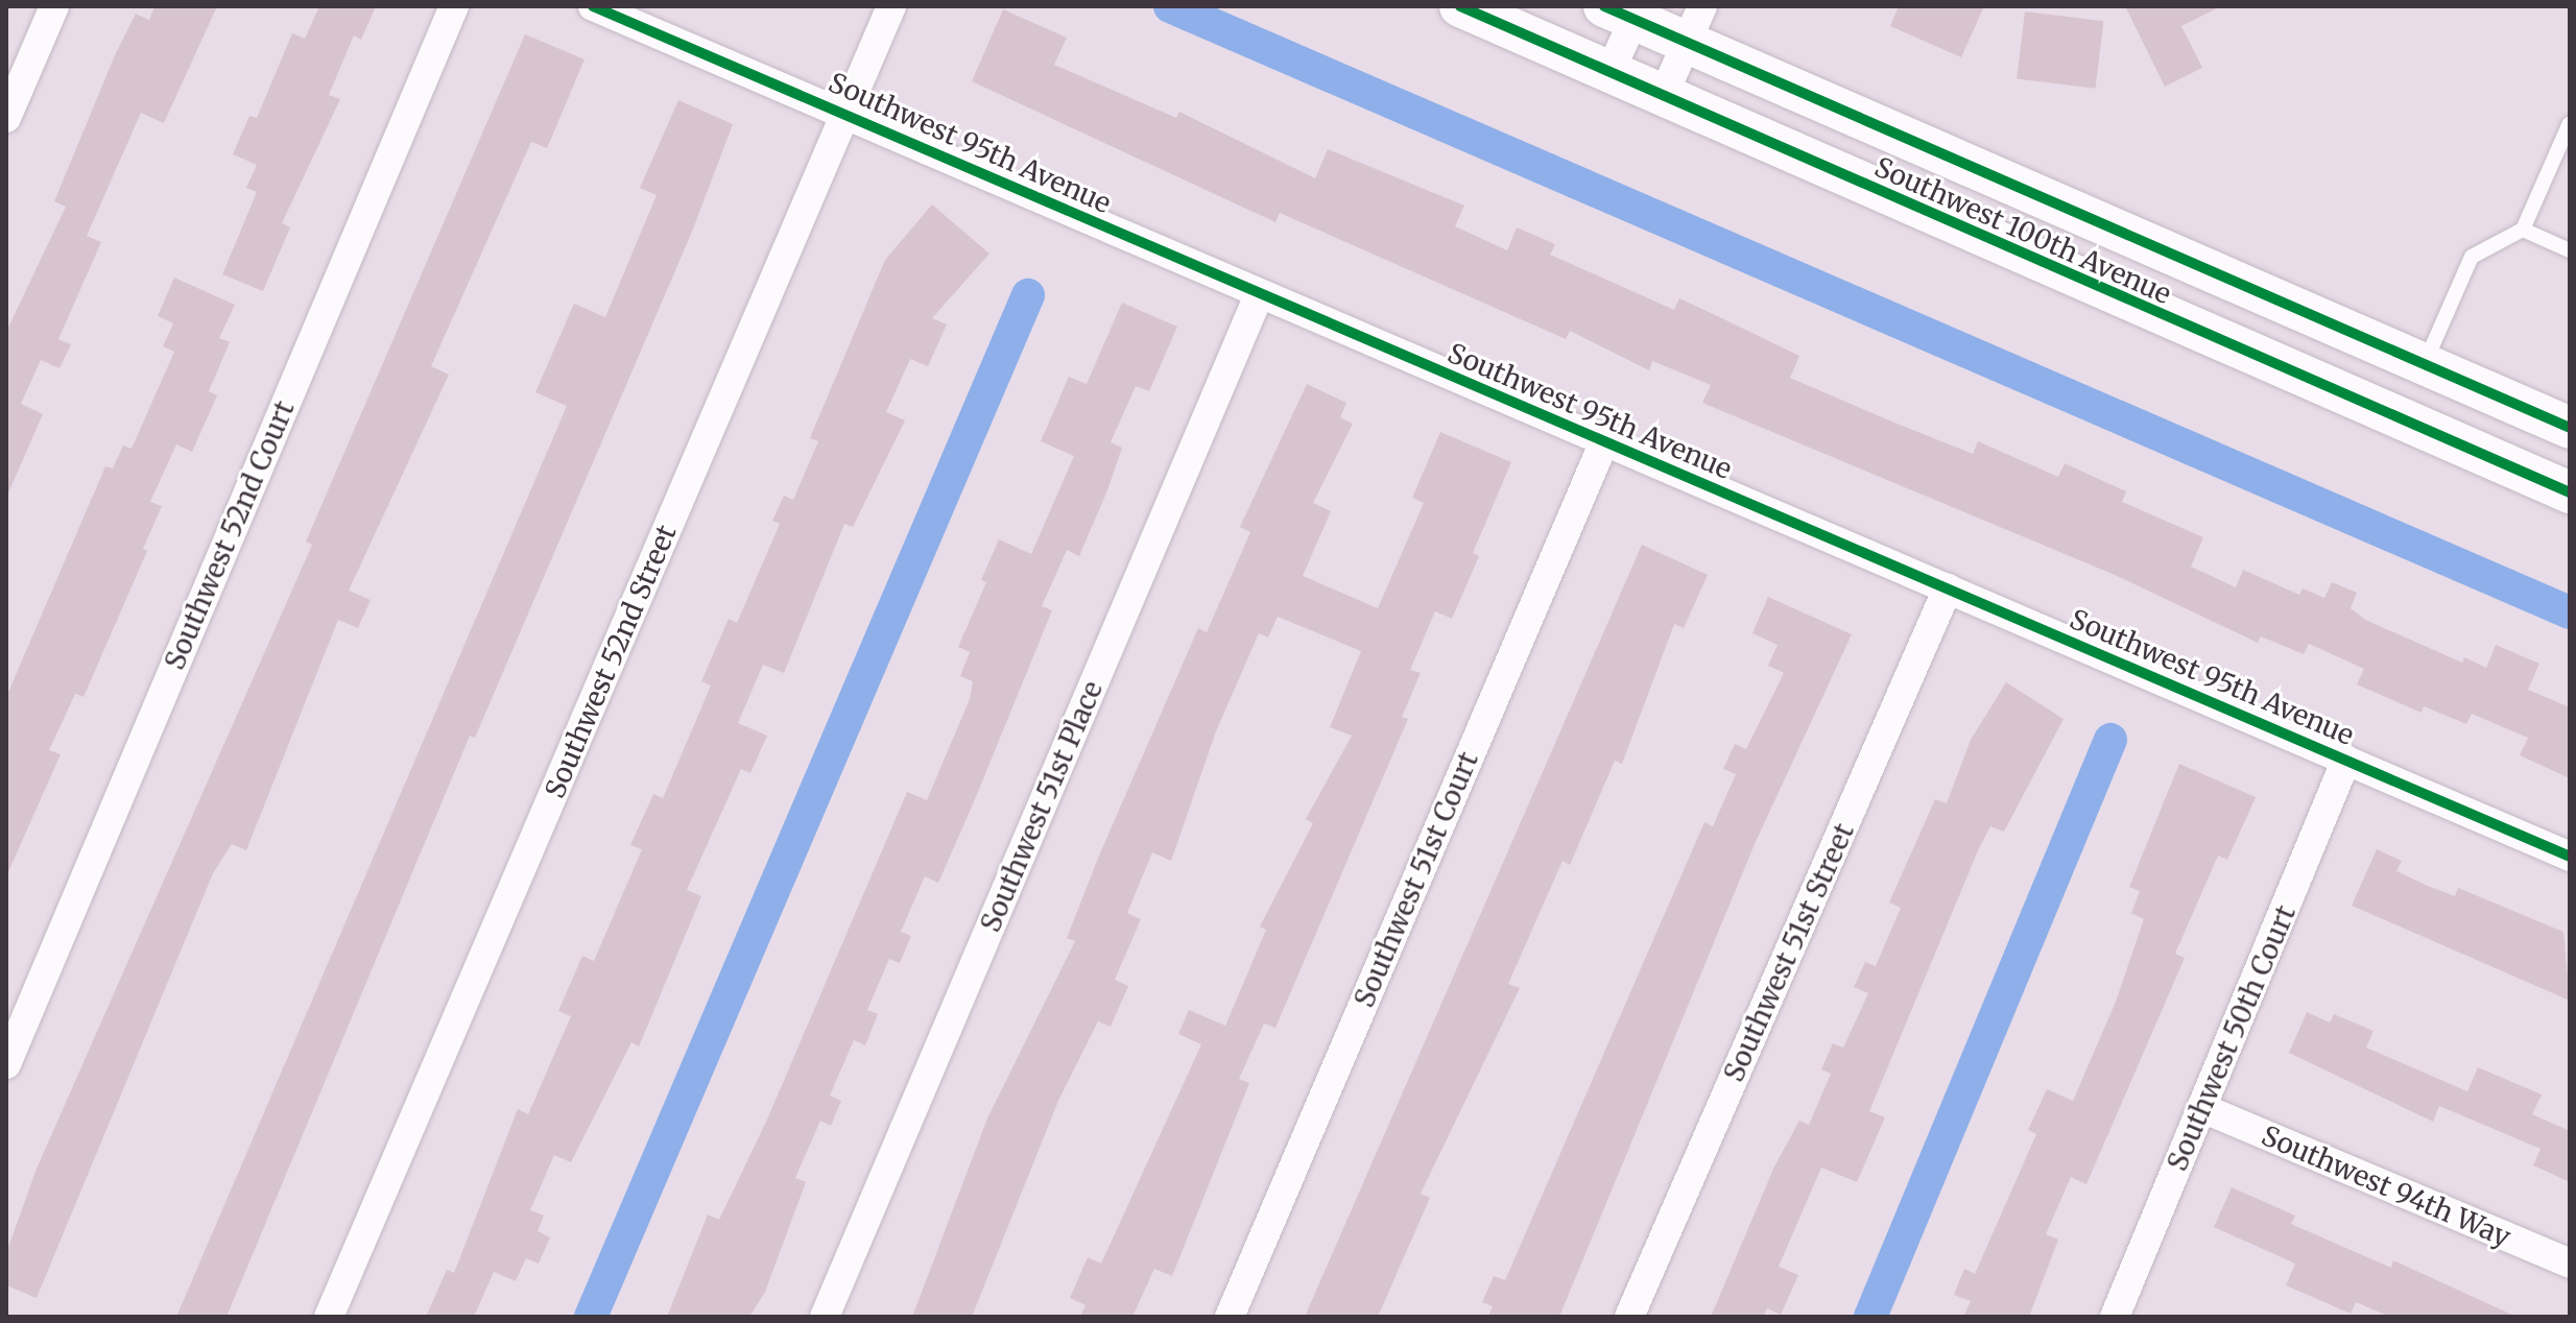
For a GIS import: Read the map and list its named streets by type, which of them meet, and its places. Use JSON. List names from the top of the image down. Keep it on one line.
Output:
{"streets":{"main road":["Southwest 100th Avenue"],"street":["Southwest 95th Avenue","Southwest 52nd Court","Southwest 52nd Street","Southwest 51st Place","Southwest 51st Court","Southwest 51st Street","Southwest 50th Court","Southwest 94th Way"]},"crossings":[["Southwest 95th Avenue","Southwest 52nd Street"],["Southwest 95th Avenue","Southwest 51st Place"],["Southwest 95th Avenue","Southwest 51st Court"],["Southwest 95th Avenue","Southwest 51st Street"],["Southwest 95th Avenue","Southwest 50th Court"],["Southwest 50th Court","Southwest 94th Way"]]}
